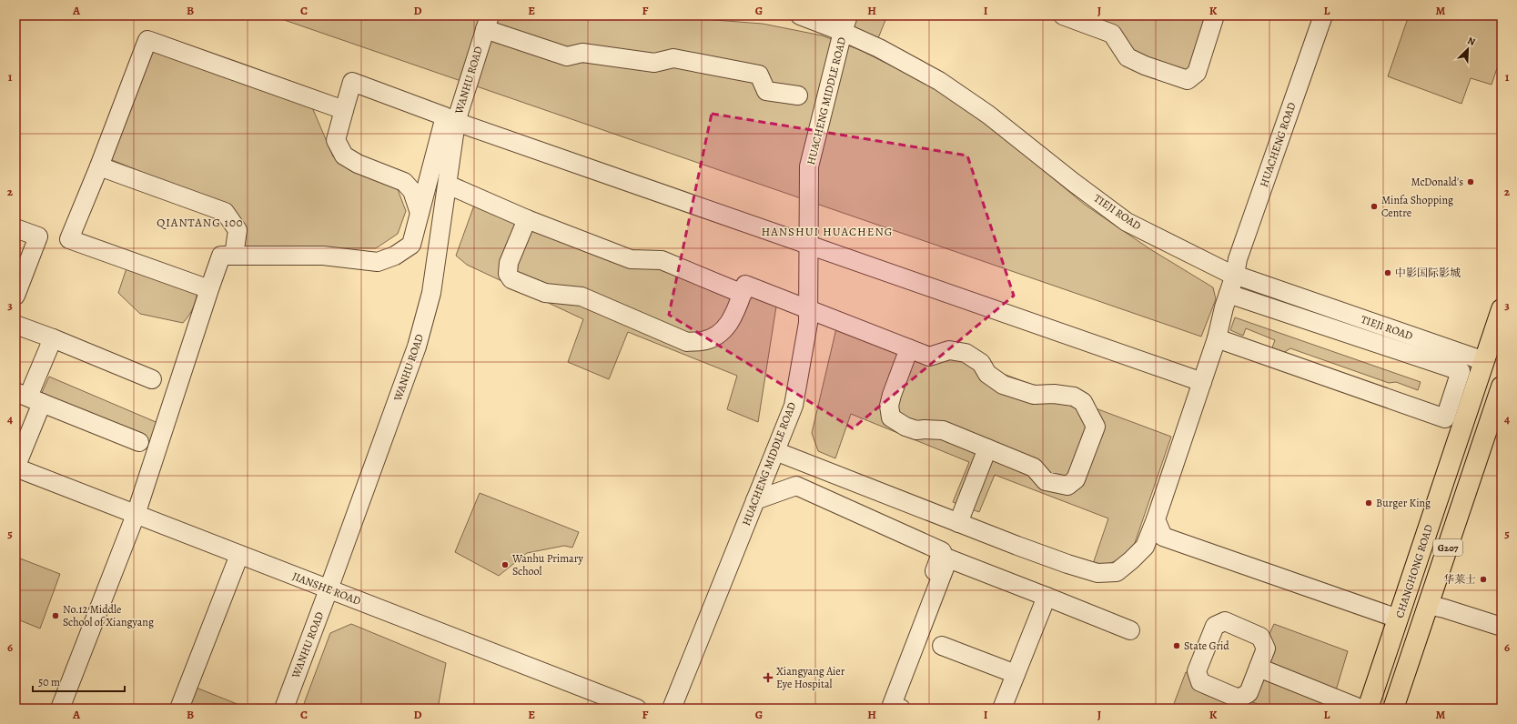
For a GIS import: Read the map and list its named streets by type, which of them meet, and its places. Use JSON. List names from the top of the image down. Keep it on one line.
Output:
{"streets":{"highway":["G207","CHANGHONG ROAD"],"street":["WANHU ROAD","HUACHENG MIDDLE ROAD","HUACHENG ROAD","TIEJI ROAD","JIANSHE ROAD"]},"crossings":[["WANHU ROAD","JIANSHE ROAD"],["HUACHENG MIDDLE ROAD","HUACHENG ROAD"],["HUACHENG MIDDLE ROAD","TIEJI ROAD"],["HUACHENG ROAD","TIEJI ROAD"],["TIEJI ROAD","CHANGHONG ROAD"]],"districts":["QIANTANG 100","HANSHUI HUACHENG"],"places":{"other":["McDonald's","Minfa Shopping Centre","中影国际影城","Burger King","Wanhu Primary School","华莱士","No.12 Middle School of Xiangyang","State Grid"],"health":["Xiangyang Aier Eye Hospital"]},"scale_bar":"50 m","north":"top right","grid":{"columns":["A","B","C","D","E","F","G","H","I","J","K","L","M"],"rows":["1","2","3","4","5","6"]}}
